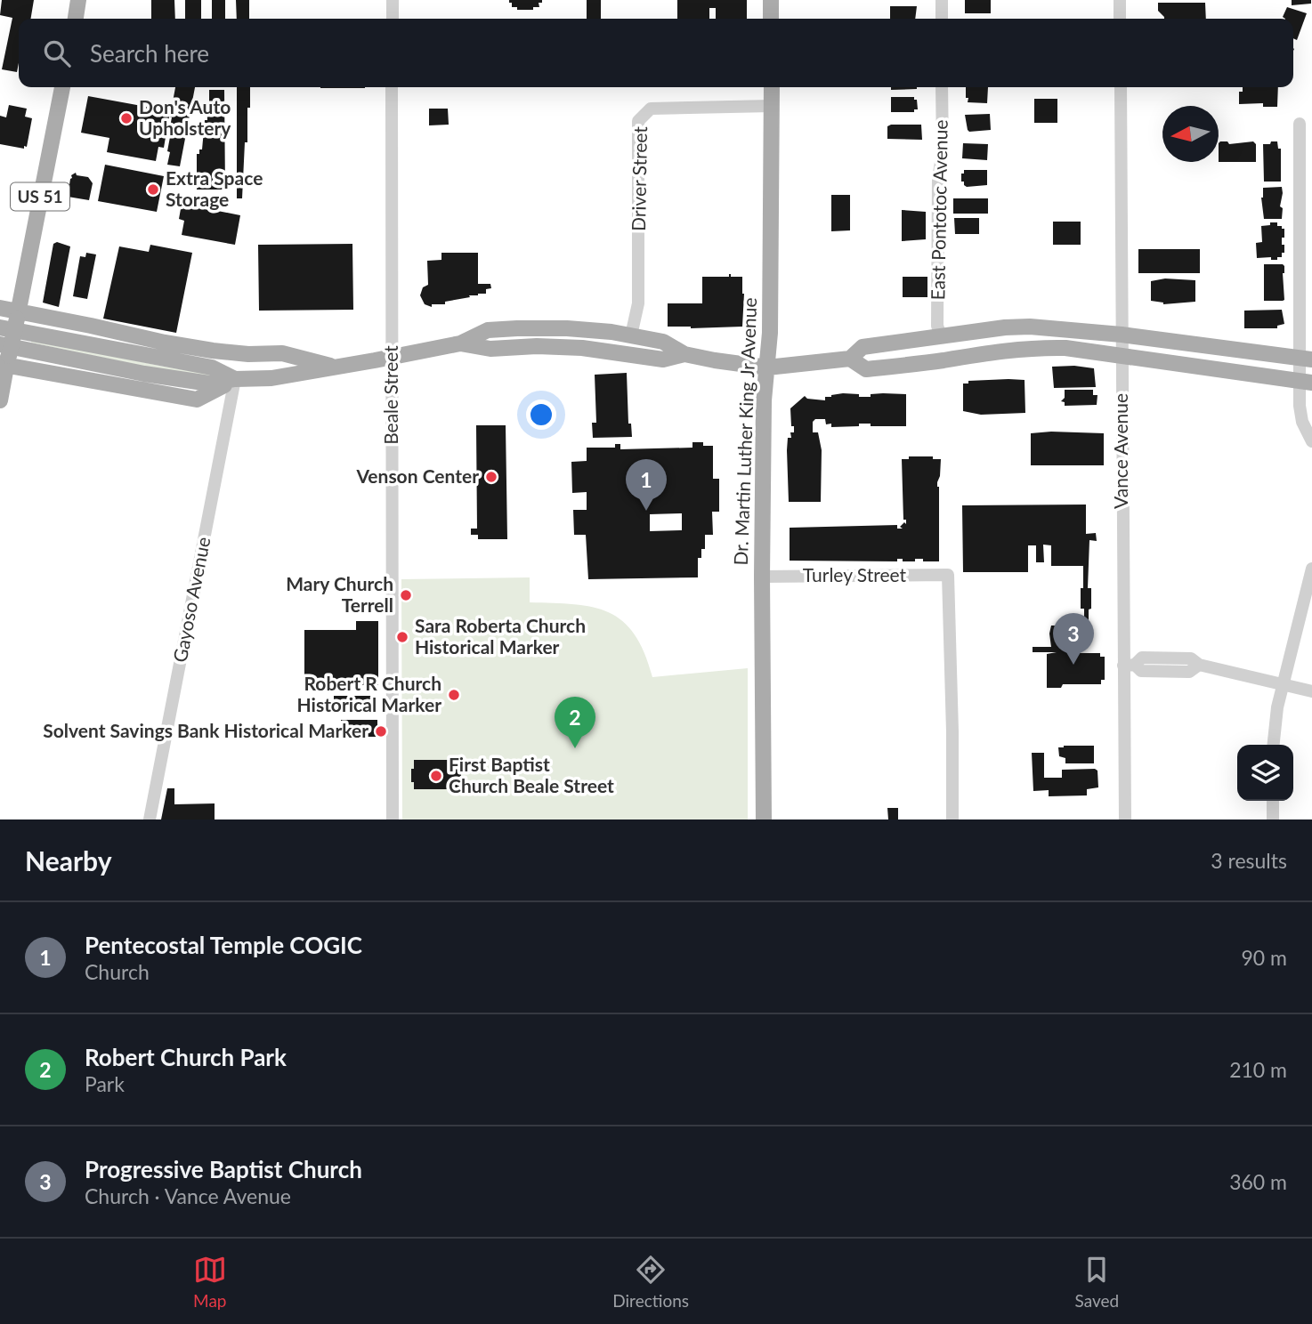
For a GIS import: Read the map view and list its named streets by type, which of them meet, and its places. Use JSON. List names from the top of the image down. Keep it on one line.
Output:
{"streets":{"main road":["US 51","Dr. Martin Luther King Jr Avenue"],"street":["Driver Street","East Pontotoc Avenue","Beale Street","Vance Avenue","Turley Street","Gayoso Avenue"]},"crossings":[["Driver Street","Dr. Martin Luther King Jr Avenue"],["Dr. Martin Luther King Jr Avenue","Turley Street"]],"places":["Don's Auto Upholstery","Extra Space Storage","Venson Center","Mary Church Terrell","Sara Roberta Church Historical Marker","Robert R Church Historical Marker","Solvent Savings Bank Historical Marker","First Baptist Church Beale Street"],"north":"left","page":{"search":"Search here","pins":["1","3","2"],"heading":["Nearby","3 results"],"list":[{"mark":"1","name":"Pentecostal Temple COGIC","note":"Church","value":"90 m"},{"mark":"2","name":"Robert Church Park","note":"Park","value":"210 m"},{"mark":"3","name":"Progressive Baptist Church","note":"Church · Vance Avenue","value":"360 m"}],"nav":["Map","Directions","Saved"]}}
